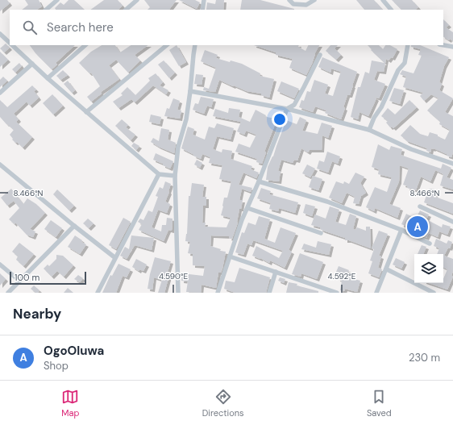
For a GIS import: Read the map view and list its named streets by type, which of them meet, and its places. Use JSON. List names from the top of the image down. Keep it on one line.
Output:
{"scale_bar":"100 m","page":{"search":"Search here","pins":"A","scale":"100 m","heading":"Nearby","list":[{"mark":"A","name":"OgoOluwa","note":"Shop","value":"230 m"}],"nav":["Map","Directions","Saved"]},"coordinates":["8.466°N","4.590°E","4.592°E"]}
